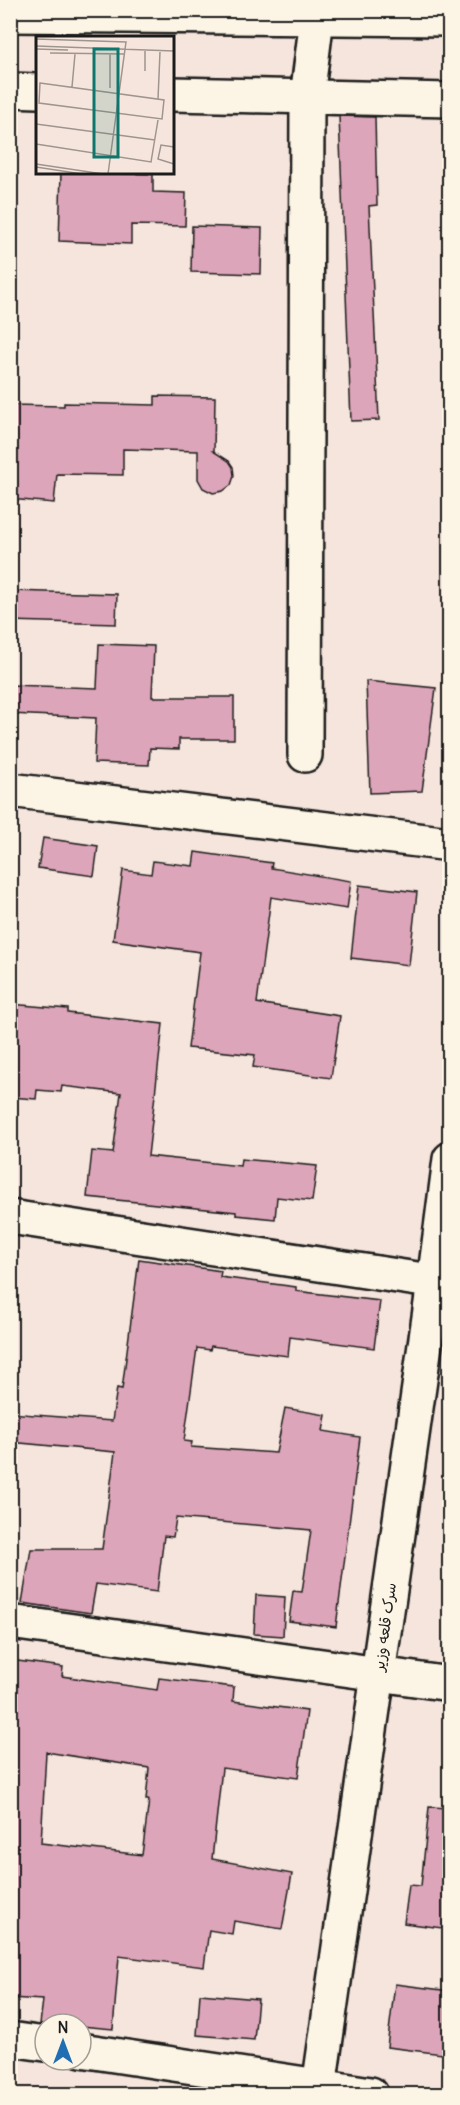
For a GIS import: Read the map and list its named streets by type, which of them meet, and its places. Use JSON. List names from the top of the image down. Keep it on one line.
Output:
{"streets":{"street":["سرک قلعه وزیر"]},"north":"top"}
